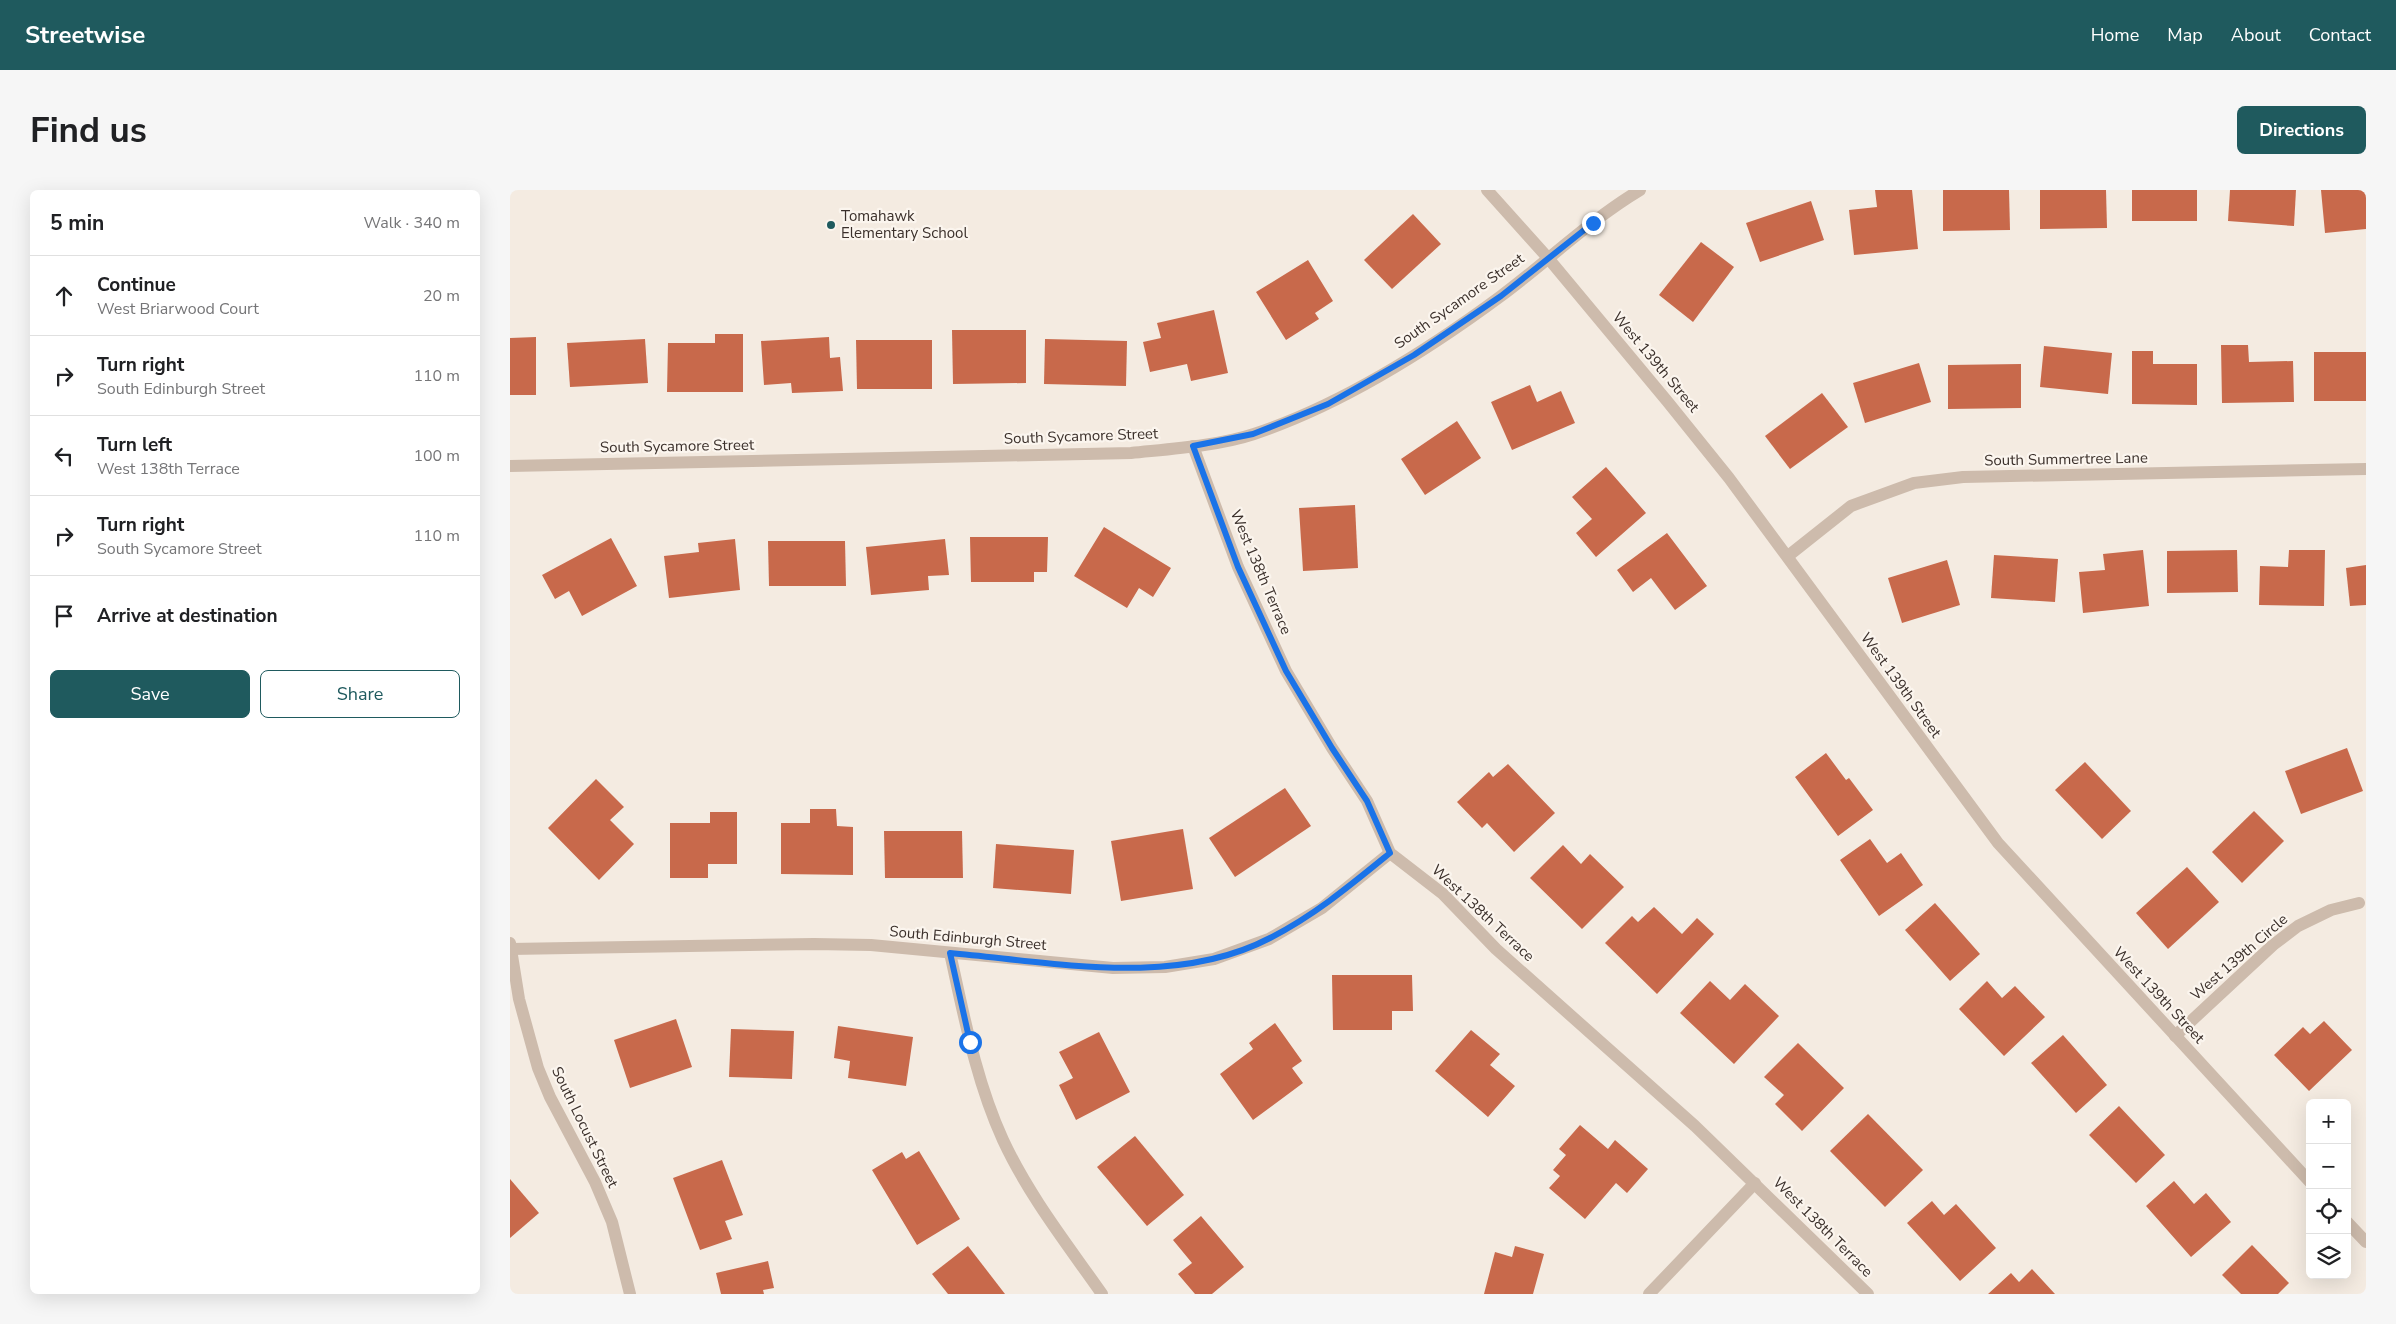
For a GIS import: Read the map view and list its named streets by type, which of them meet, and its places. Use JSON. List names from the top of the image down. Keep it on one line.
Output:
{"streets":{"street":["South Sycamore Street","West 139th Street","South Summertree Lane","West 138th Terrace","South Edinburgh Street","West 139th Circle","South Locust Street"]},"crossings":[["South Sycamore Street","West 139th Street"],["South Sycamore Street","West 138th Terrace"],["West 139th Street","South Summertree Lane"],["West 139th Street","West 139th Circle"],["West 138th Terrace","South Edinburgh Street"],["South Edinburgh Street","South Locust Street"]],"places":["Tomahawk Elementary School"],"page":{"header":"Streetwise","nav":["Home","Map","About","Contact"],"buttons":["Directions",["Save","Share"]],"title":"Find us","heading":["5 min","Walk · 340 m"],"list":[["Continue","West Briarwood Court","20 m"],["Turn right","South Edinburgh Street","110 m"],["Turn left","West 138th Terrace","100 m"],["Turn right","South Sycamore Street","110 m"],"Arrive at destination"],"map_buttons":["+","−"]}}
